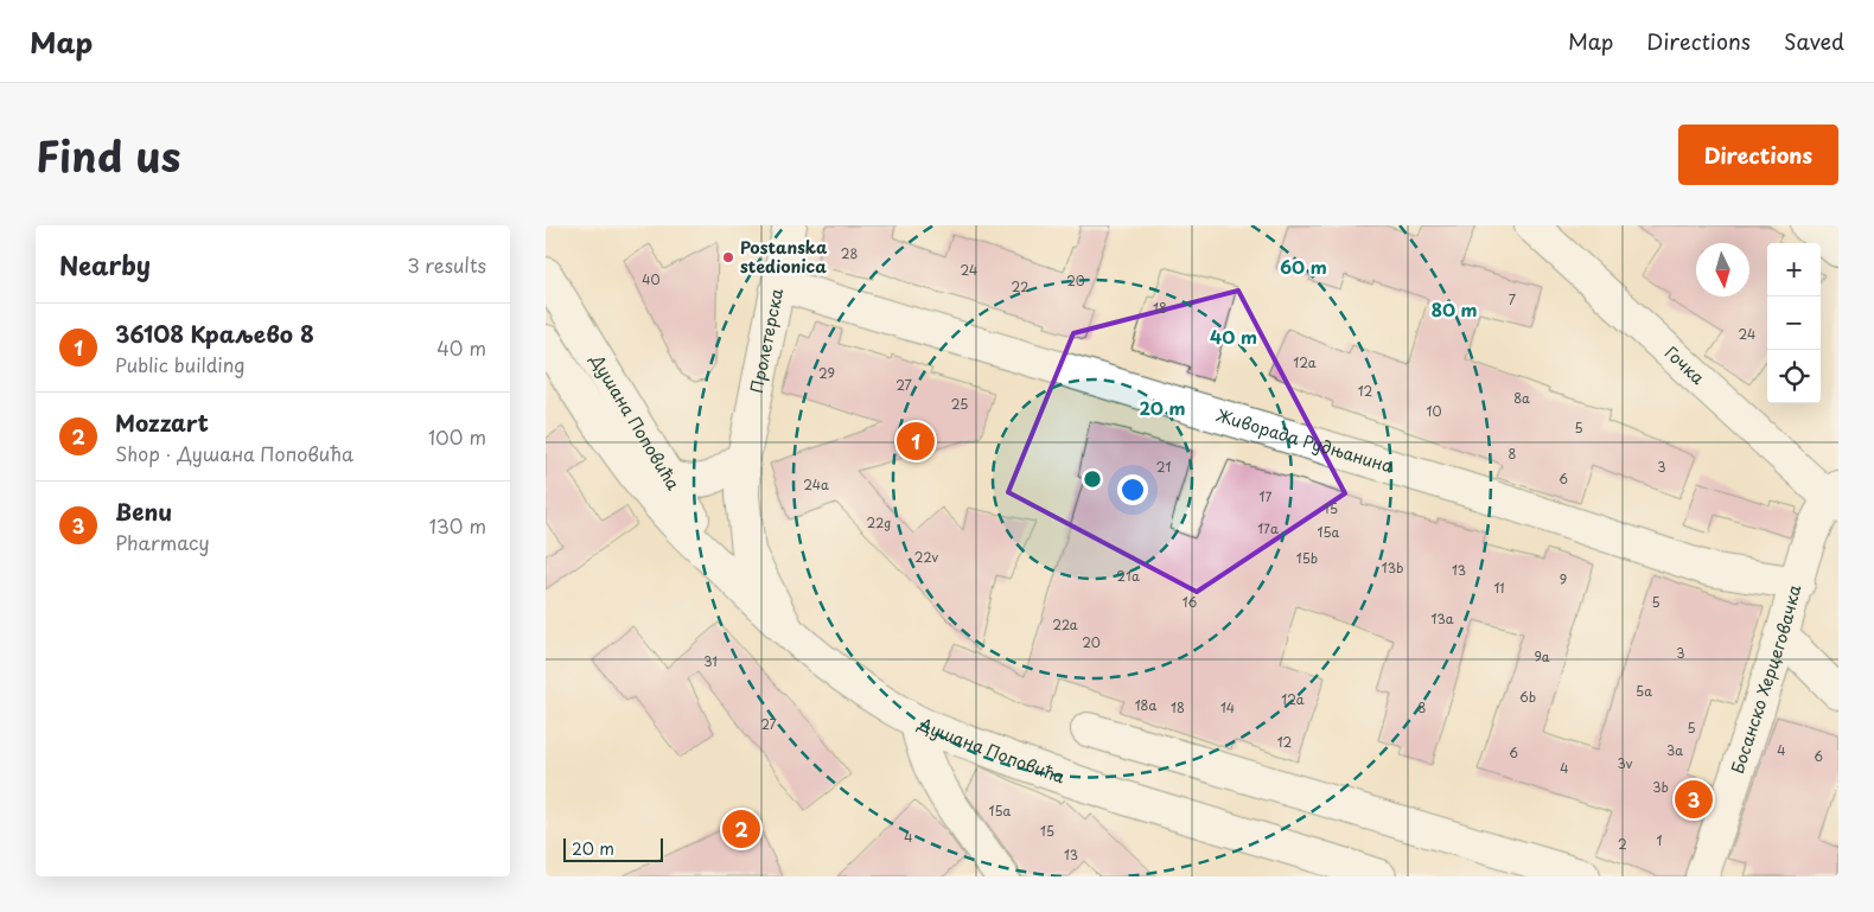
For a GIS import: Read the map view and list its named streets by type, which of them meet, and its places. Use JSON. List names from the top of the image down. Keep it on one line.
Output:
{"streets":{"street":["Пролетерска","Гочка","Душана Поповића","Живорада Рудњанина","Босанско Херцеговачка"]},"crossings":[["Пролетерска","Душана Поповића"],["Пролетерска","Живорада Рудњанина"],["Гочка","Босанско Херцеговачка"],["Живорада Рудњанина","Босанско Херцеговачка"]],"places":["Postanska stedionica"],"house_numbers":["28","24","40","20","22","7","18","24","12a","29","27","12","8a","25","10","5","8","21","3","6","24a","17","15","22g","17a","15a","22v","15b","13b","13","21a","9","11","16","5","13a","22a","20","3","9a","31","5a","6b","12a","18a","18","14","8","27","5","12","3a","4","6","6","3v","4","3b","15a","15","4","1","2","13"],"scale_bar":"20 m","north":"bottom","page":{"header":"Map","nav":["Map","Directions","Saved"],"title":"Find us","buttons":"Directions","heading":["Nearby","3 results"],"map_buttons":["+","−"],"list":[{"mark":"1","name":"36108 Краљево 8","note":"Public building","value":"40 m"},{"mark":"2","name":"Mozzart","note":"Shop · Душана Поповића","value":"100 m"},{"mark":"3","name":"Benu","note":"Pharmacy","value":"130 m"}],"pins":["1","3","2"],"scale":"20 m"},"rings":["60 m","80 m","40 m","20 m"]}
